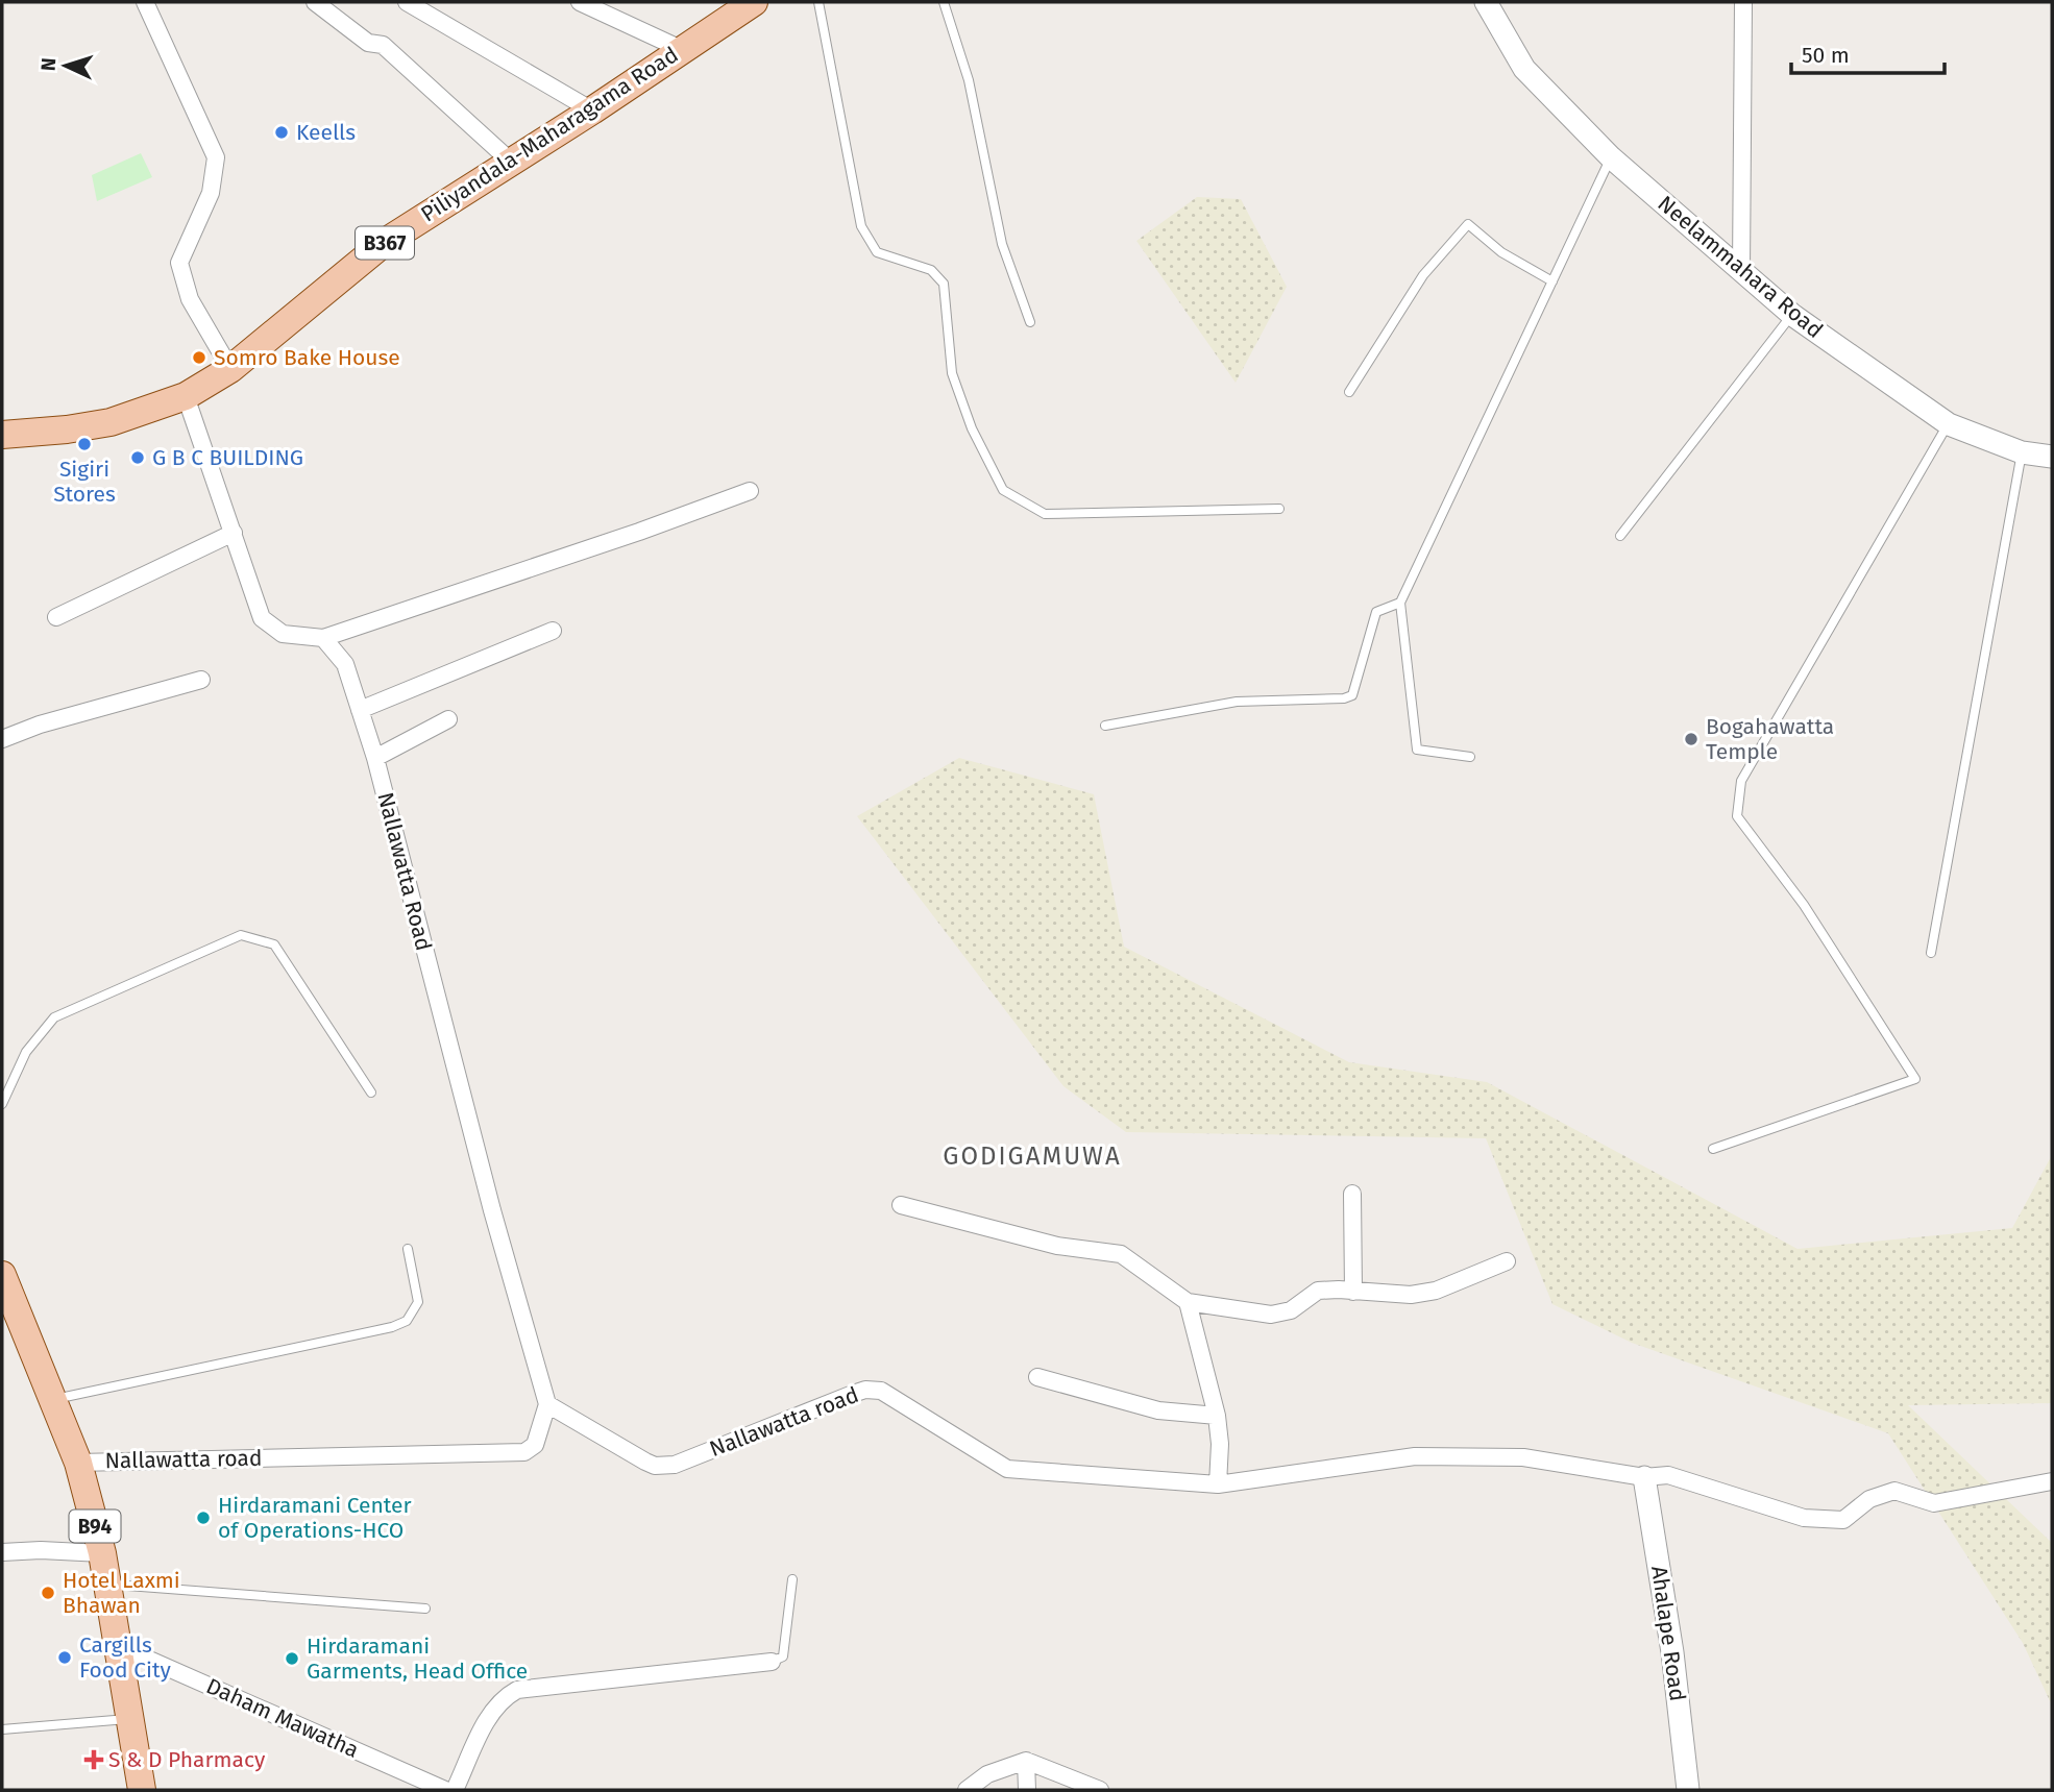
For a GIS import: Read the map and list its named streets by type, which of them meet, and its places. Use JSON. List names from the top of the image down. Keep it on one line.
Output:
{"streets":{"main road":["Piliyandala-Maharagama Road","B367","B94"],"street":["Neelammahara Road","Nallawatta Road","Nallawatta road","Ahalape Road","Daham Mawatha"]},"crossings":[["Nallawatta Road","Nallawatta road"],["Nallawatta road","B94"],["Nallawatta road","Ahalape Road"],["B94","Daham Mawatha"]],"districts":["GODIGAMUWA"],"places":{"other":["Keells","Somro Bake House","Sigiri Stores","G B C BUILDING","Bogahawatta Temple","Hirdaramani Center of Operations-HCO","Hotel Laxmi Bhawan","Cargills Food City","Hirdaramani Garments, Head Office"],"health":["S & D Pharmacy"]},"scale_bar":"50 m","north":"left"}
